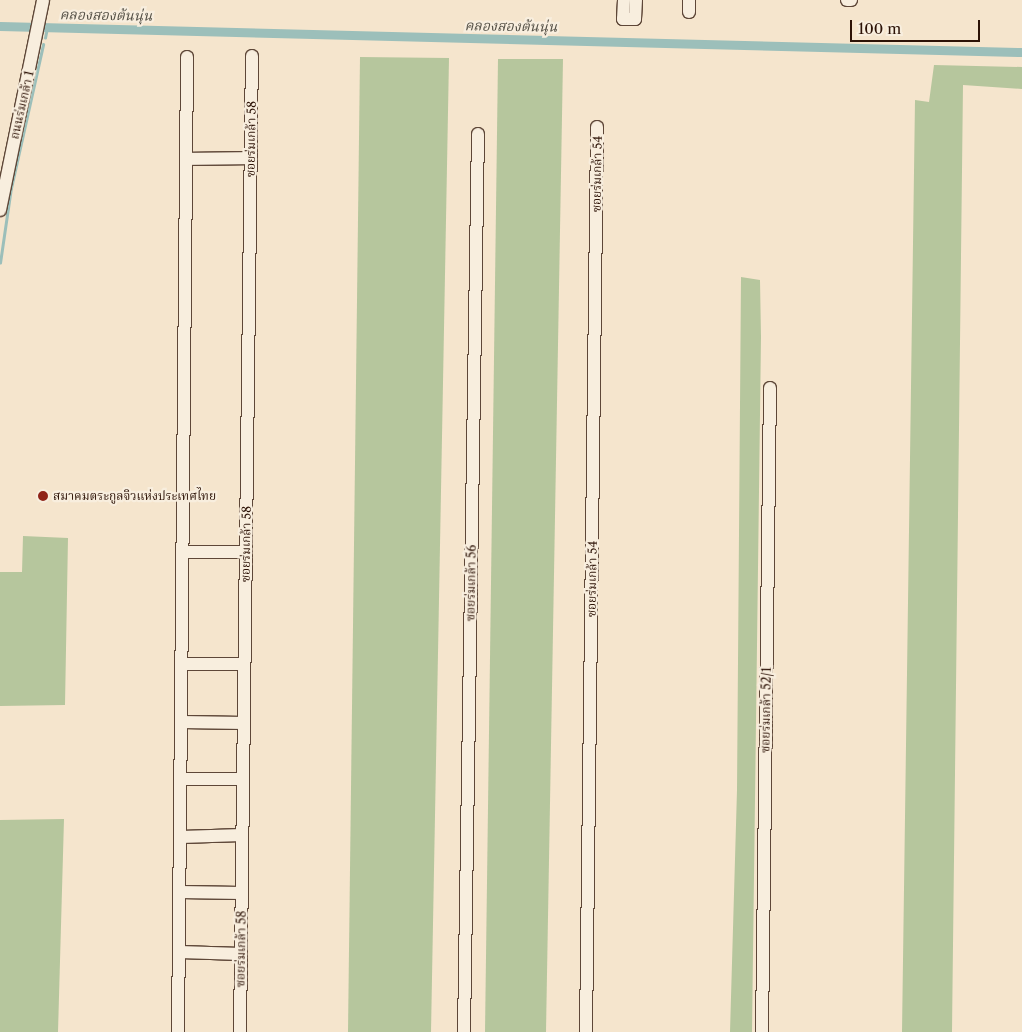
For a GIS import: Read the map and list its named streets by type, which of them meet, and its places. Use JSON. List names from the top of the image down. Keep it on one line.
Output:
{"streets":{"street":["ถนนร่มเกล้า 1","ซอยร่มเกล้า 58","ซอยร่มเกล้า 54","ซอยร่มเกล้า 56","ซอยร่มเกล้า 52/1"]},"water":["คลองสองต้นนุ่น"],"places":["สมาคมตระกูลจิวแห่งประเทศไทย"],"scale_bar":"100 m"}
